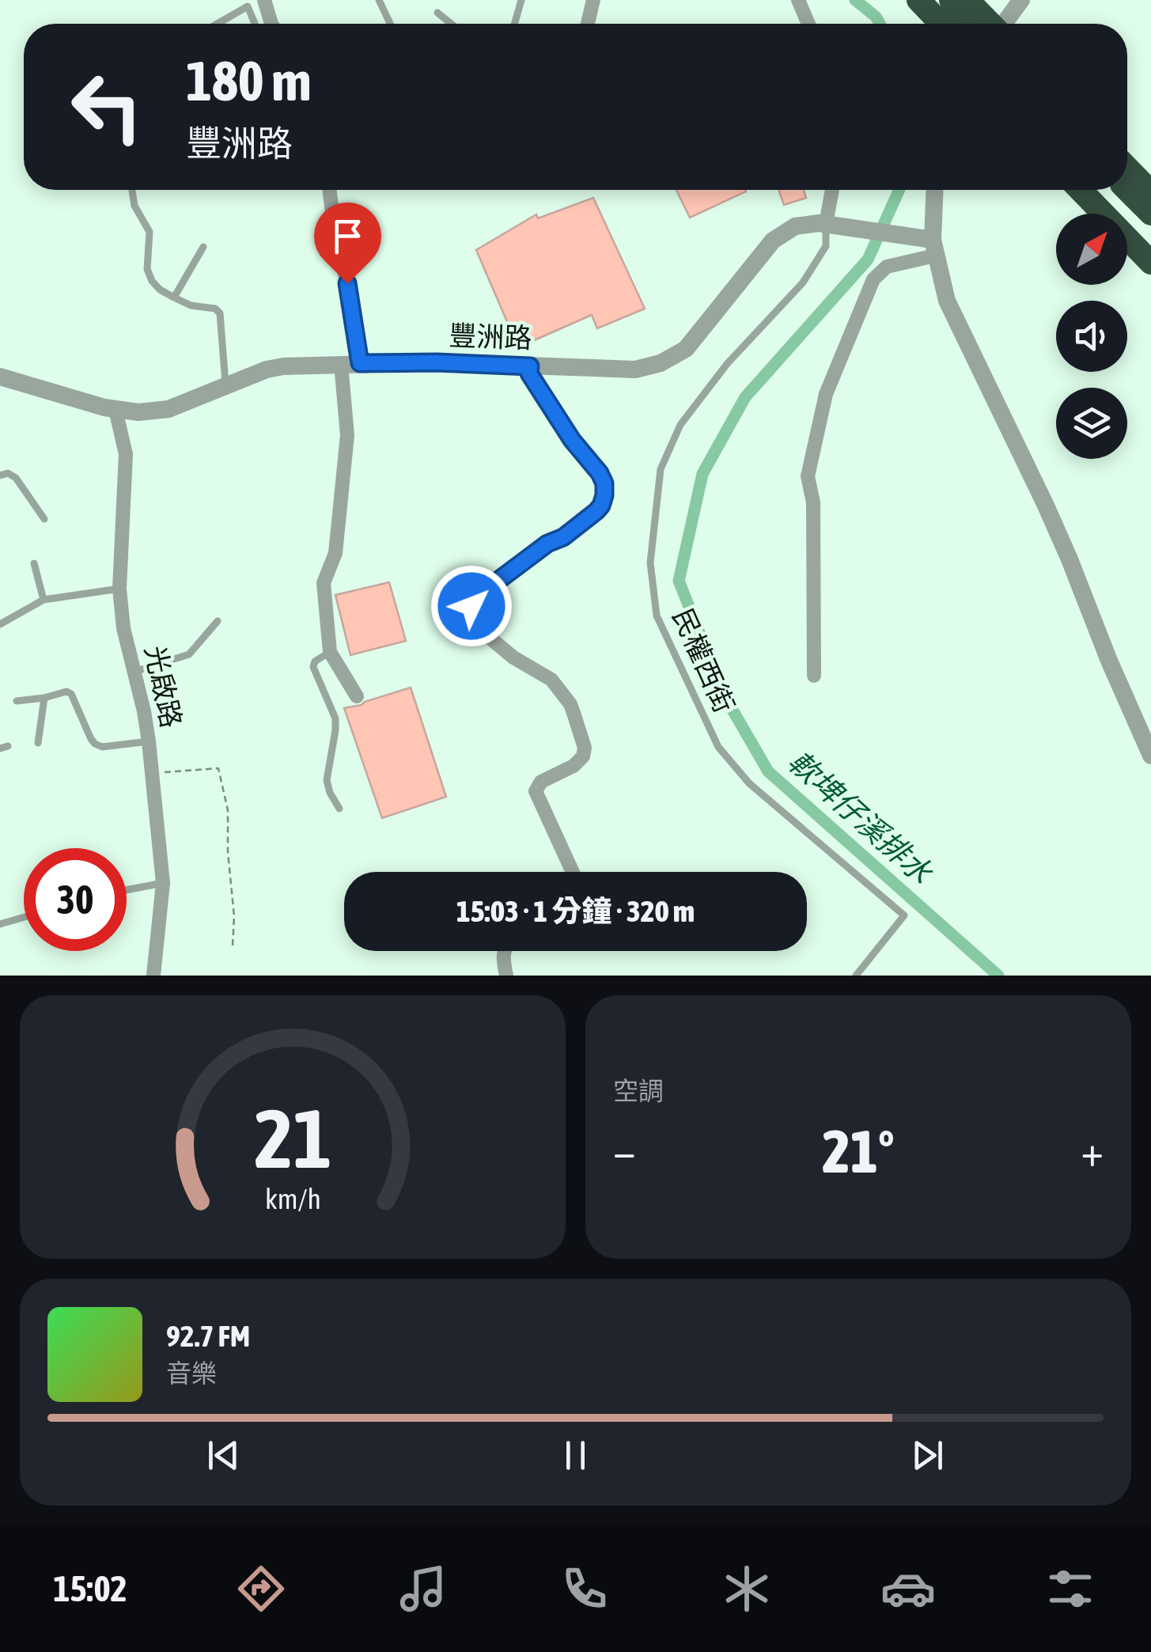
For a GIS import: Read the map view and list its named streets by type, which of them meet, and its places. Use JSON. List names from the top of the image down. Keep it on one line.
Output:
{"streets":{"street":["豐洲路","光啟路"],"lane":["民權西街"]},"crossings":[["豐洲路","民權西街"],["豐洲路","光啟路"]],"water":["軟埤仔溪排水"],"north":"top right","page":{"turn":["180 m","豐洲路"],"limit":"30","trip":"15:03 · 1 分鐘 · 320 m","tile":"空調","heat":["−","21°","+"],"song":["92.7 FM","音樂"],"tabs":"15:02","gauge":["21","km/h"]}}
